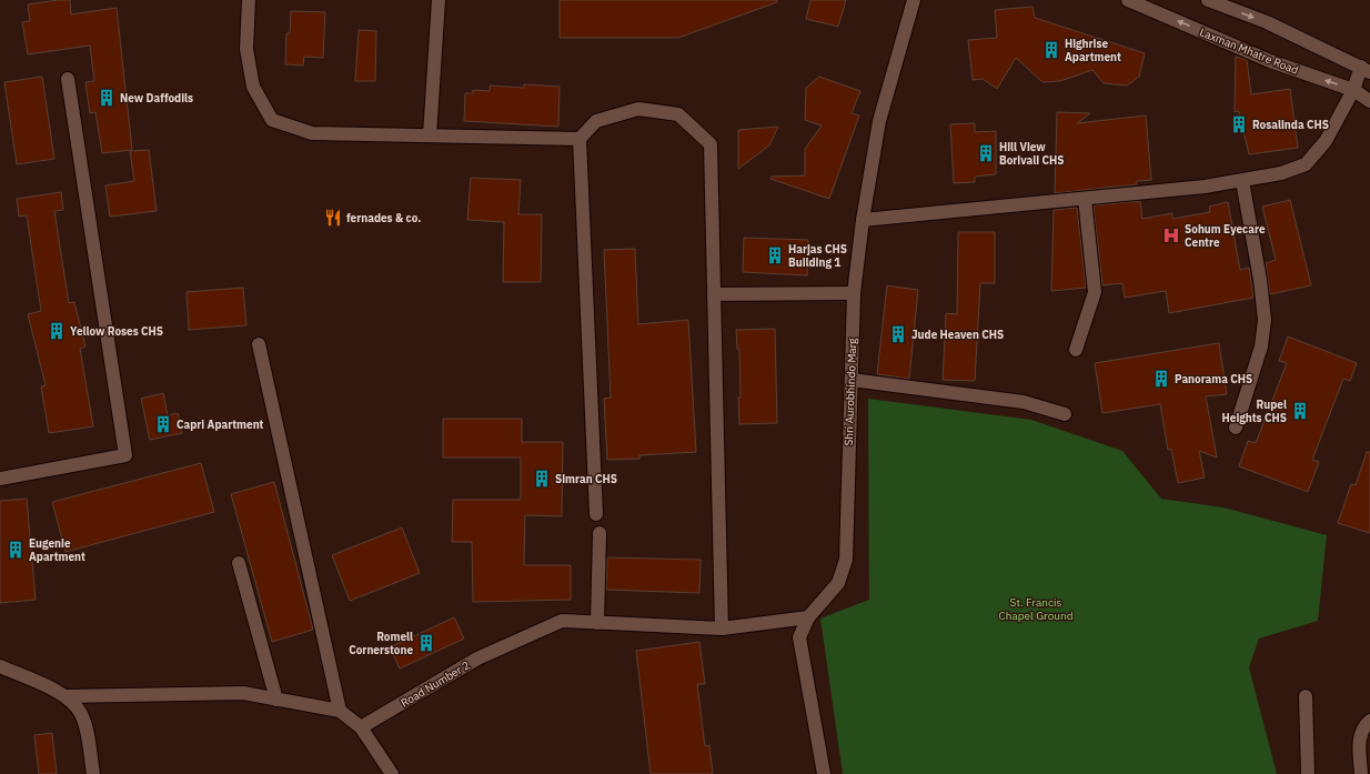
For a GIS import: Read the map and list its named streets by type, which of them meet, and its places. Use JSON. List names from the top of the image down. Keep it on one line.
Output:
{"streets":{"street":["Laxman Mhatre Road","Shri Aurobhindo Marg","Road Number 2"]},"crossings":[["Shri Aurobhindo Marg","Road Number 2"]],"parks":["St. Francis Chapel Ground"],"places":{"building":["Highrise Apartment","New Daffodils","Rosalinda CHS","Hill View Borivali CHS","Harjas CHS Building 1","Yellow Roses CHS","Jude Heaven CHS","Panorama CHS","Rupel Heights CHS","Capri Apartment","Simran CHS","Eugenie Apartment","Romell Cornerstone"],"restaurant":["fernades & co."],"hospital":["Sohum Eyecare Centre"]}}
